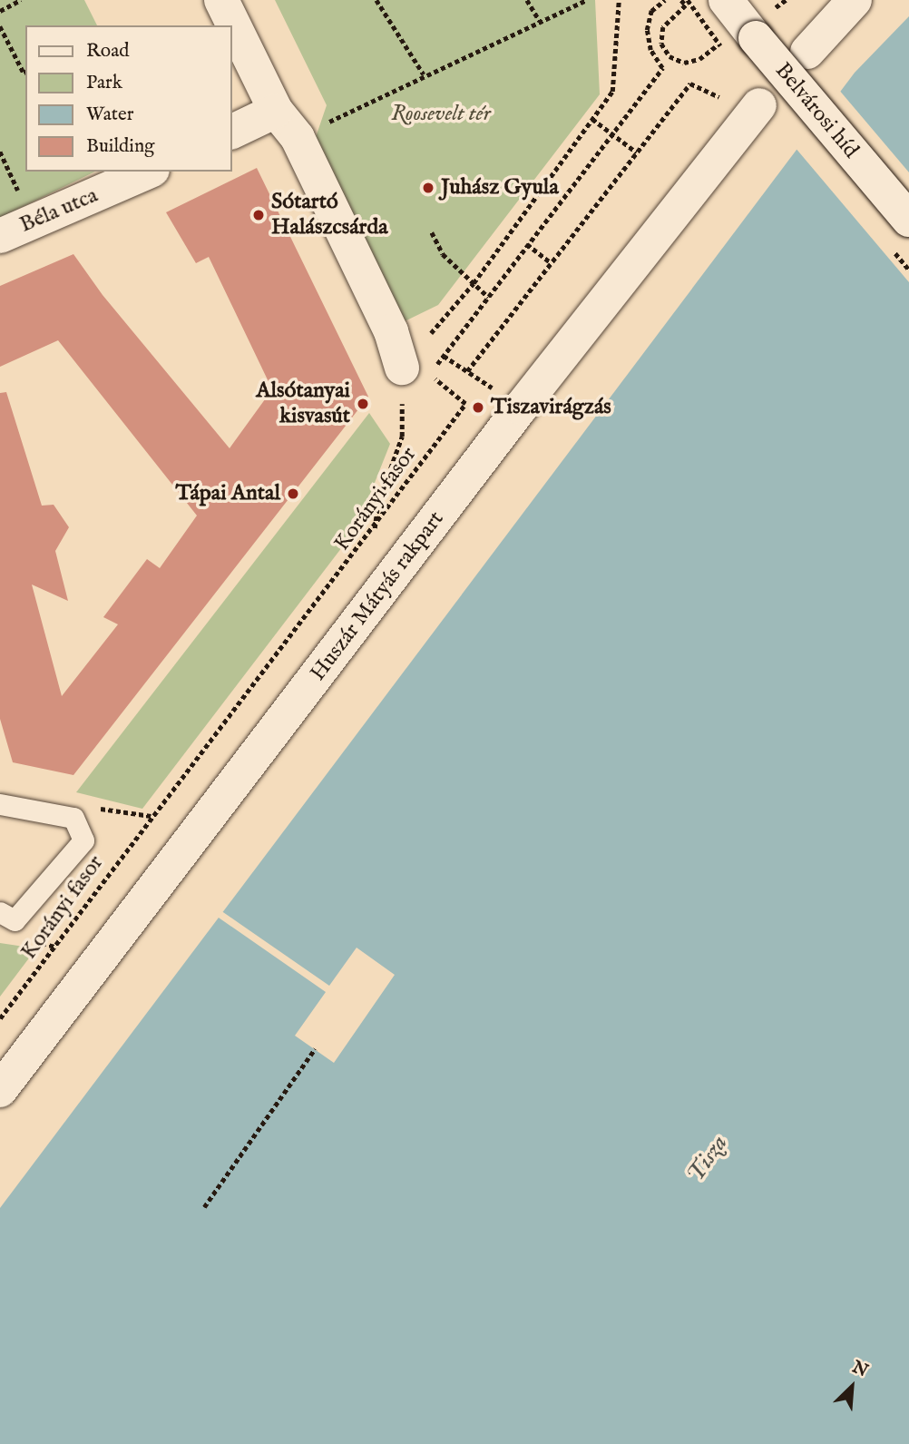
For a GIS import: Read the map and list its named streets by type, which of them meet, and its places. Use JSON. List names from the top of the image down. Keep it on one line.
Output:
{"streets":{"street":["Belvárosi híd","Béla utca","Huszár Mátyás rakpart"],"path":["Korányi fasor"]},"water":["Tisza"],"parks":["Roosevelt tér"],"places":["Juhász Gyula","Sótartó Halászcsárda","Alsótanyai kisvasút","Tiszavirágzás","Tápai Antal"],"legend":["Road","Park","Water","Building"],"north":"top right"}
